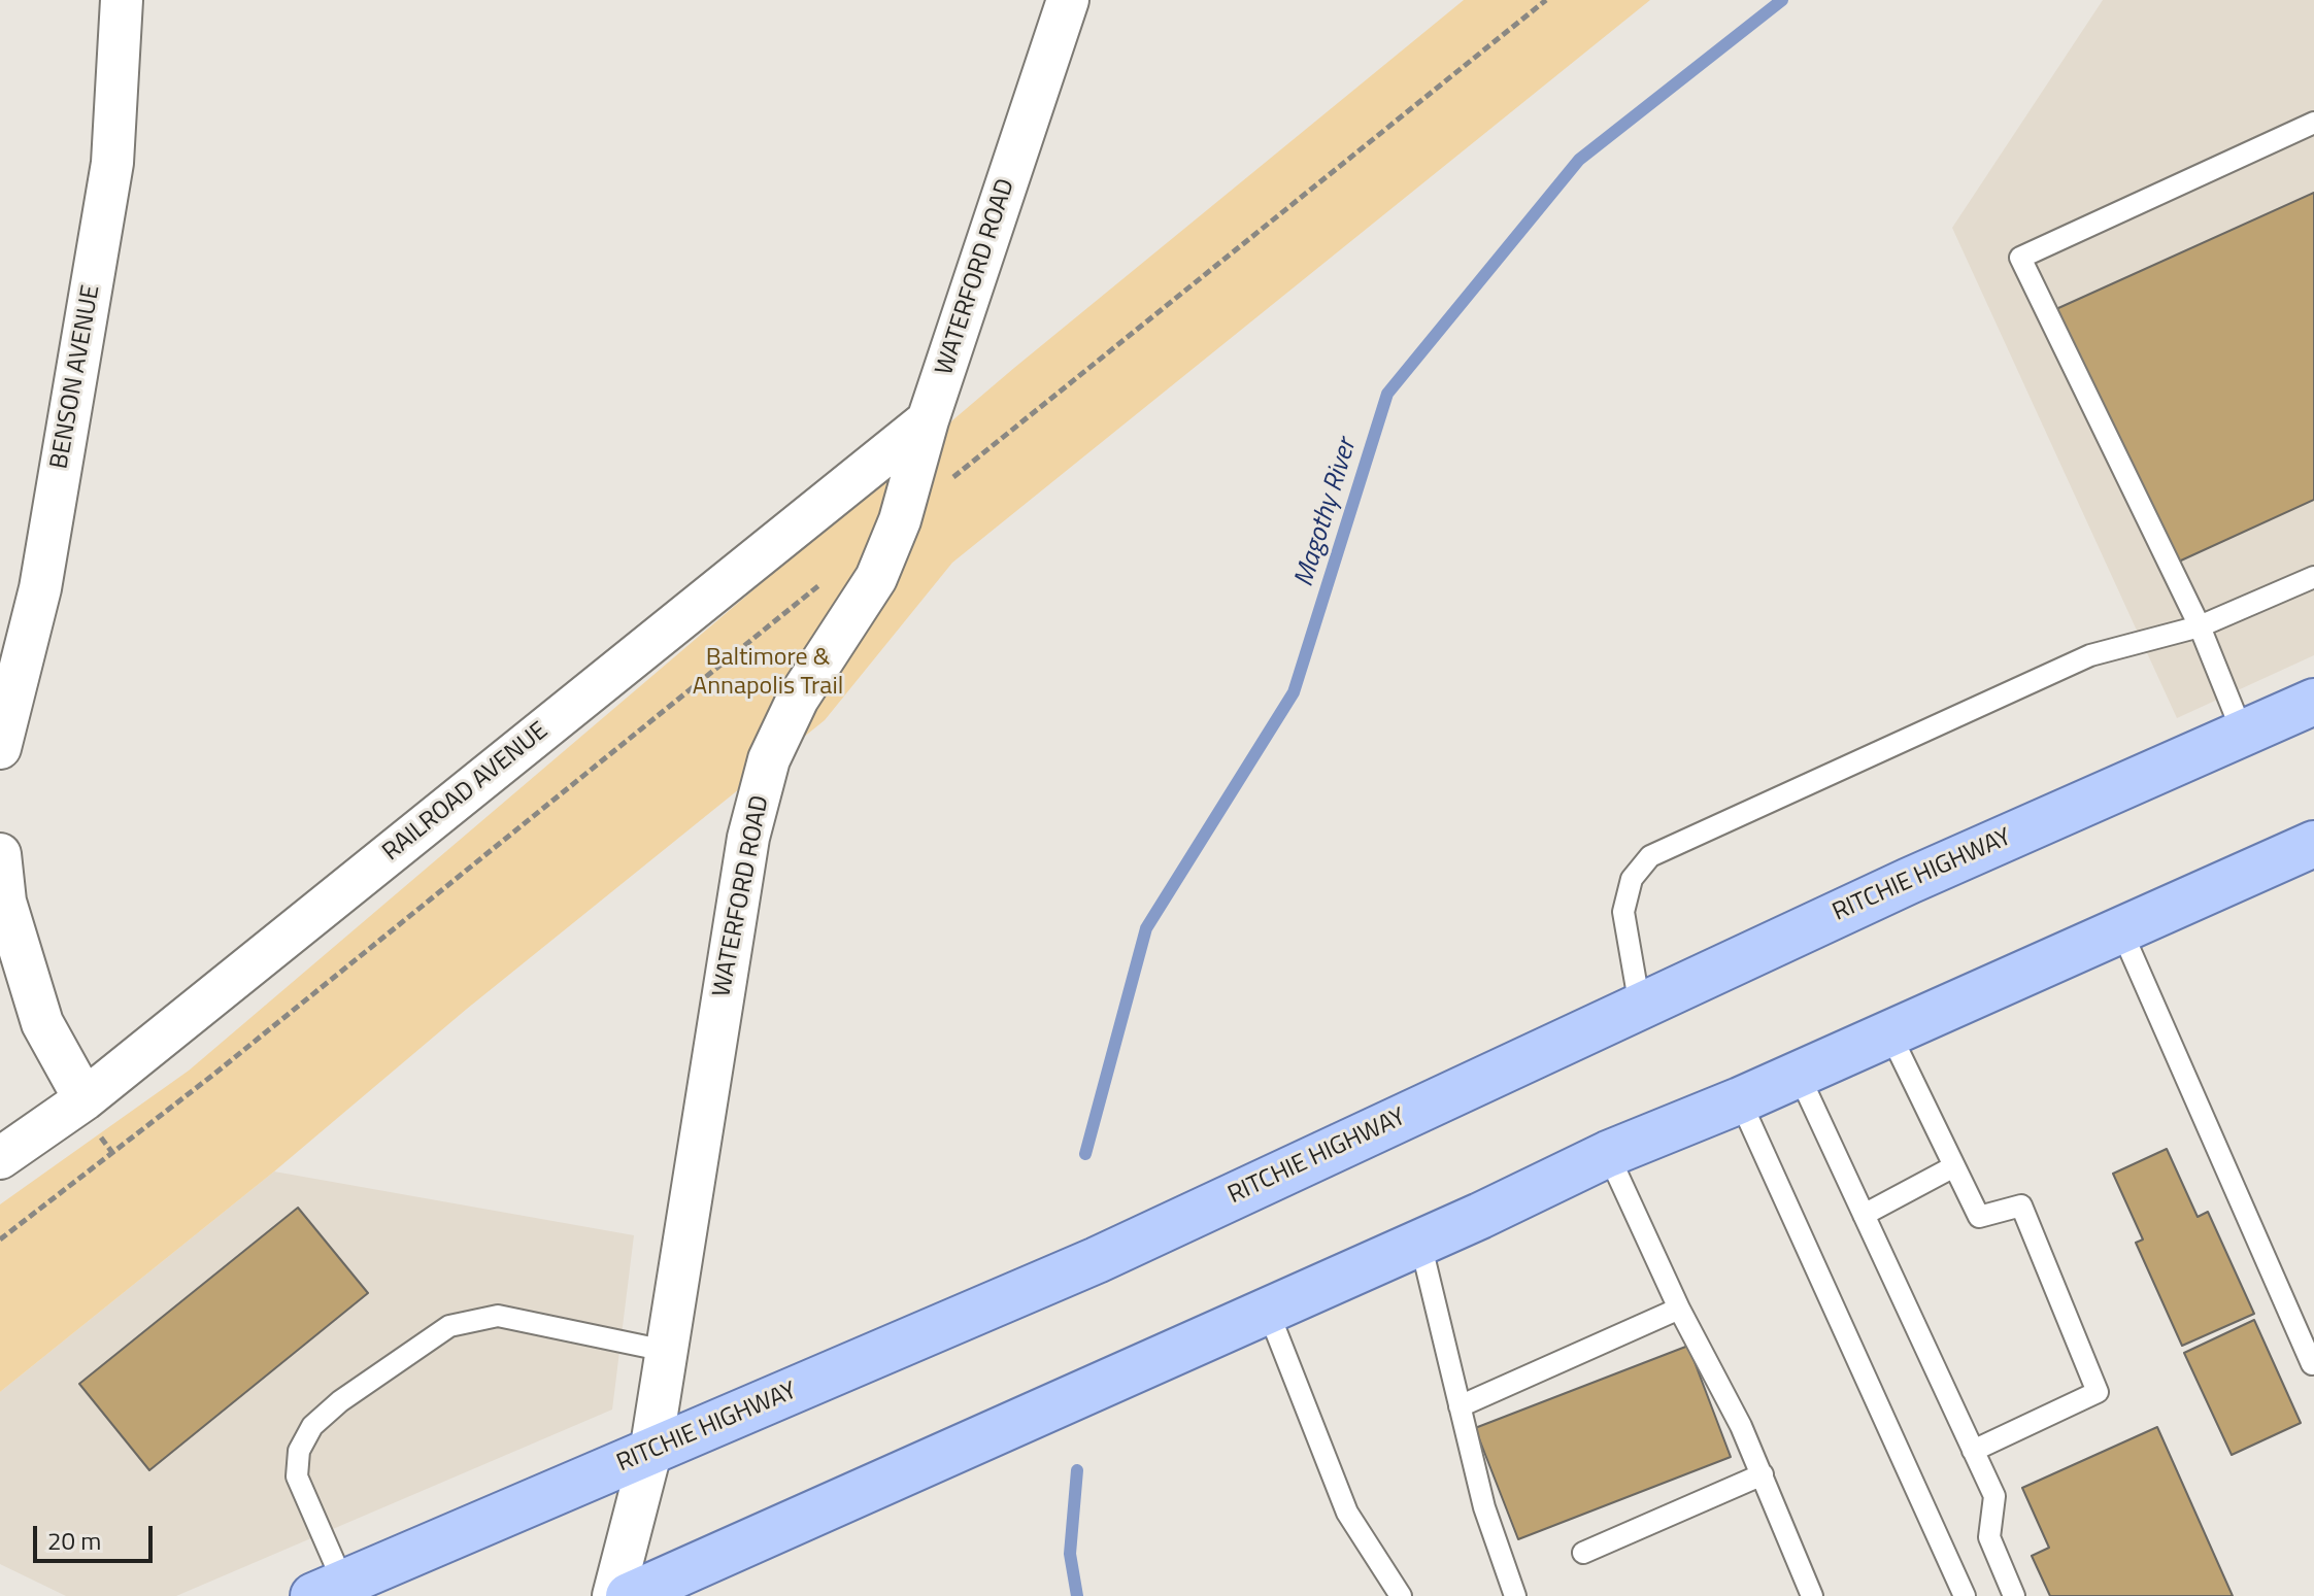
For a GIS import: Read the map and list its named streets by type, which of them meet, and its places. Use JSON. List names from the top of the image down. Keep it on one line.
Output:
{"streets":{"main road":["RITCHIE HIGHWAY"],"street":["WATERFORD ROAD","BENSON AVENUE","RAILROAD AVENUE"]},"crossings":[["WATERFORD ROAD","RAILROAD AVENUE"],["WATERFORD ROAD","RITCHIE HIGHWAY"]],"water":["Magothy River"],"parks":["Baltimore & Annapolis Trail"],"scale_bar":"20 m"}
